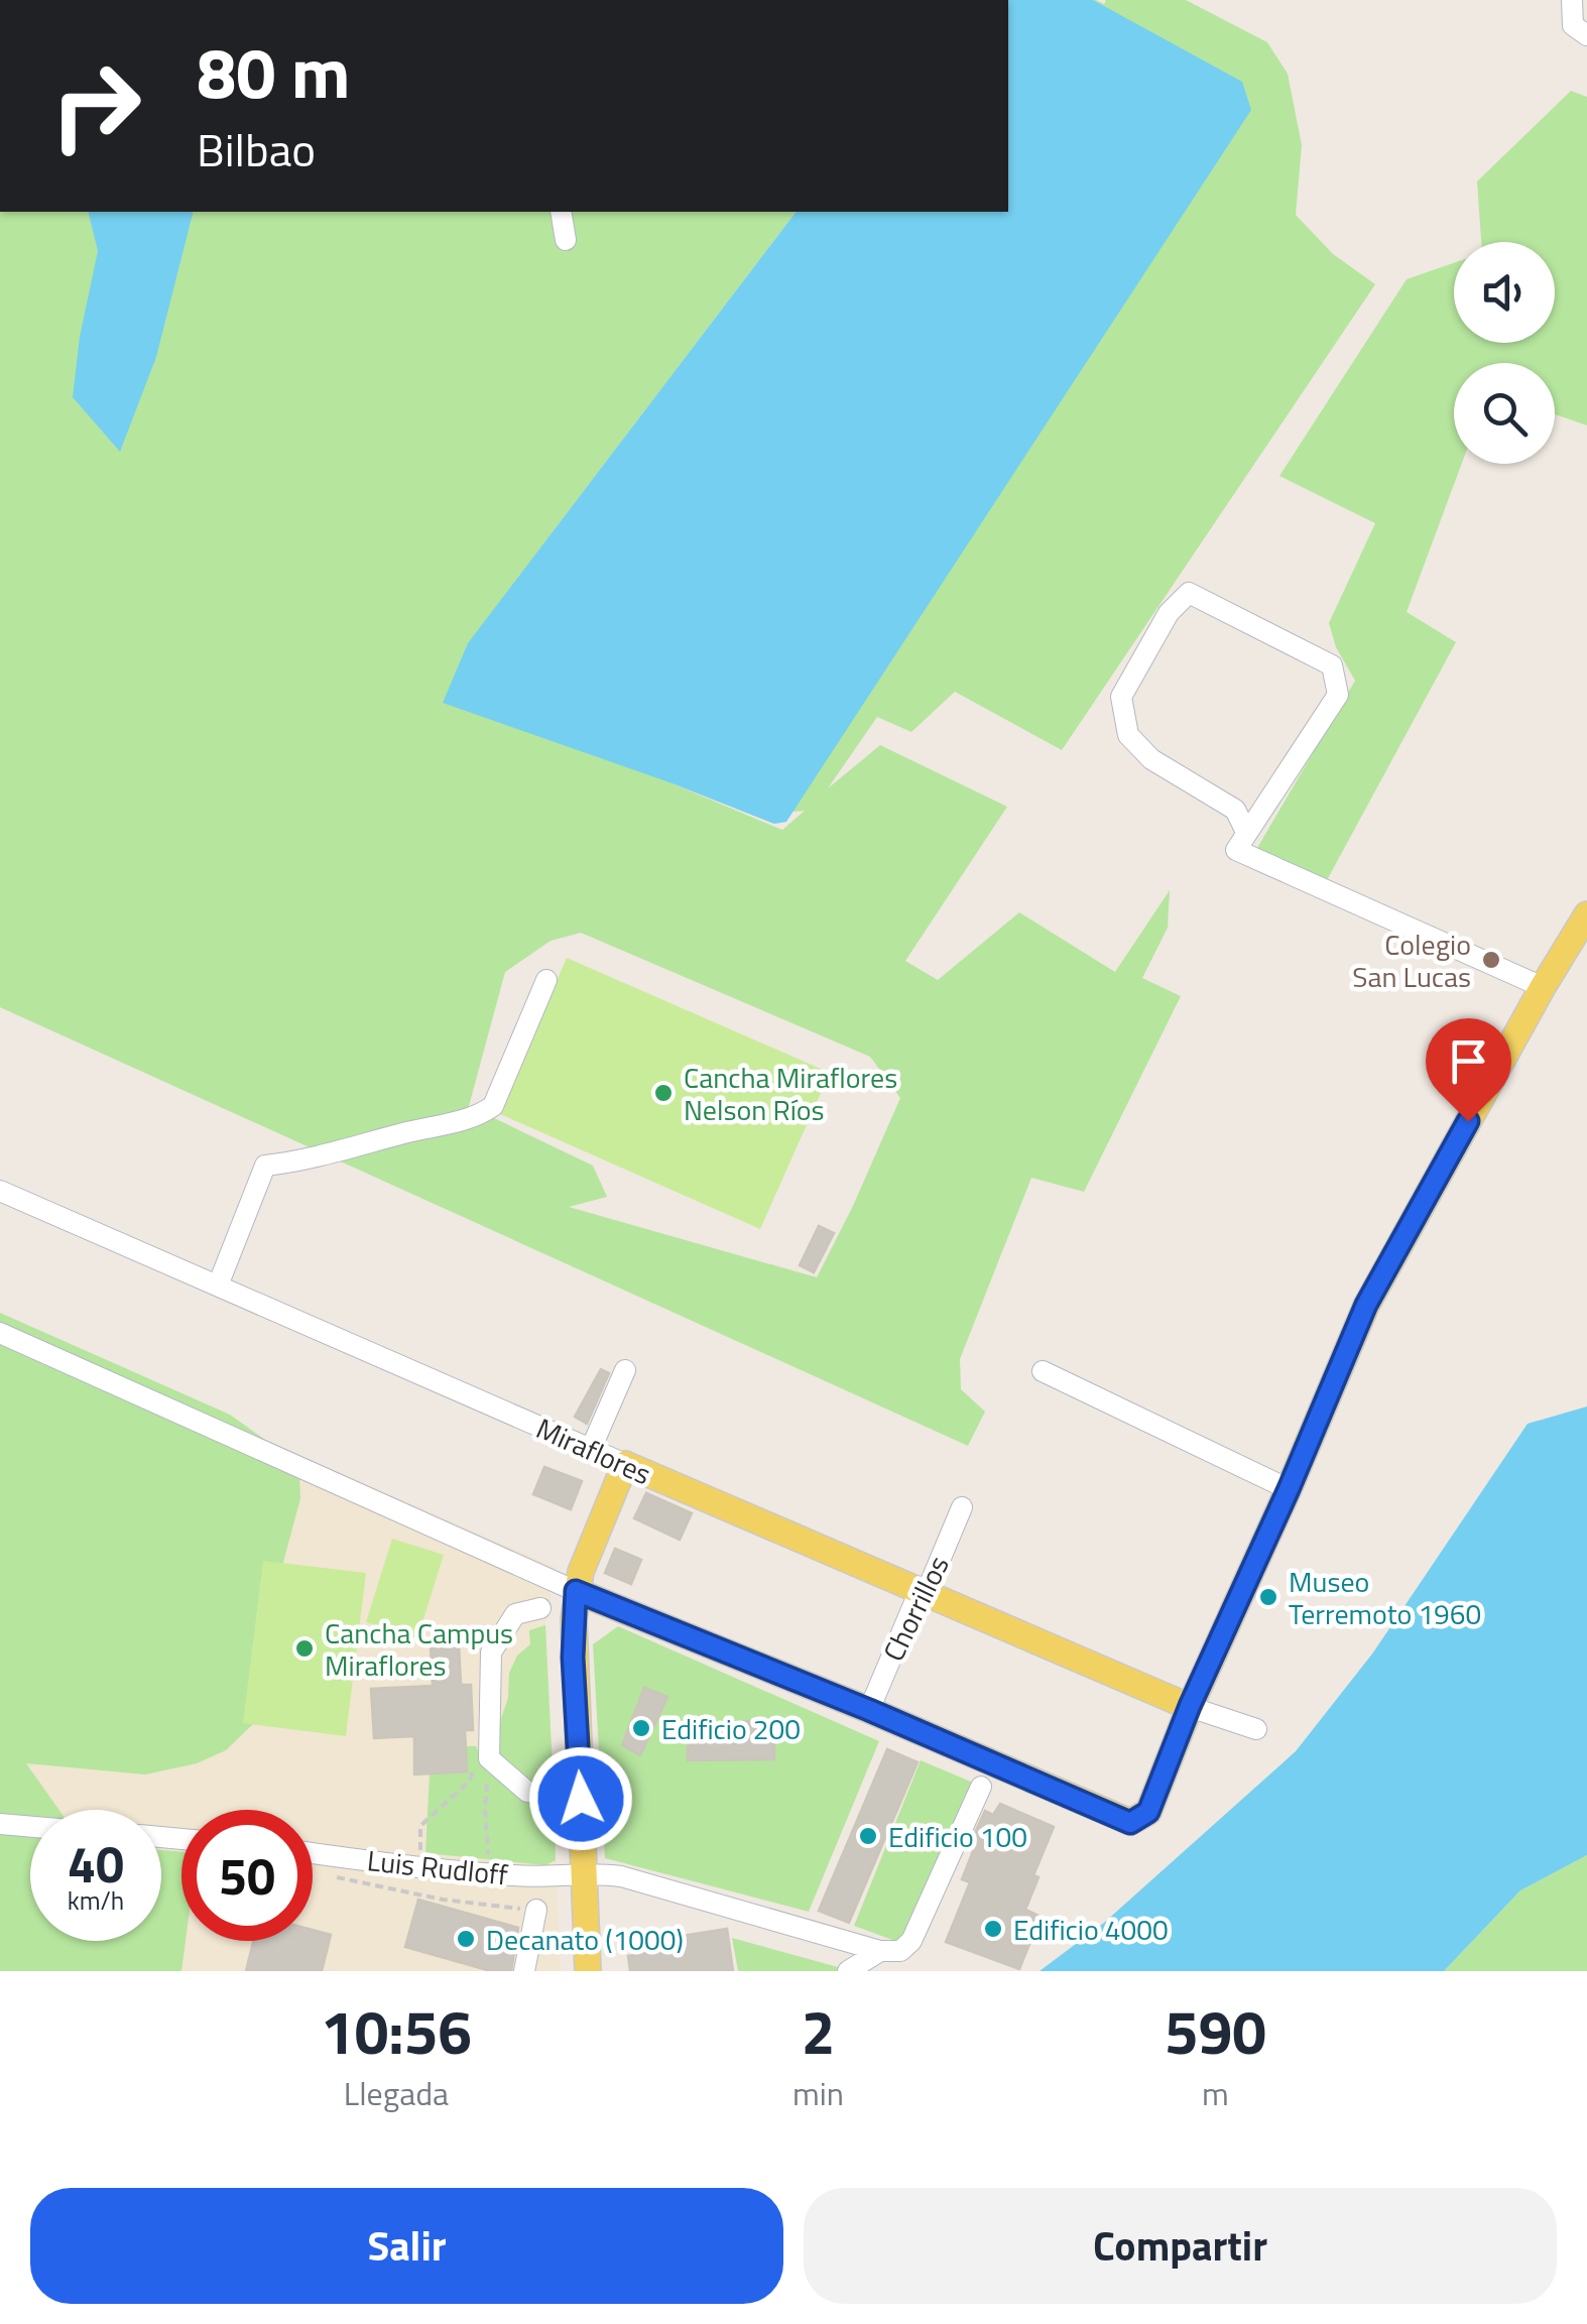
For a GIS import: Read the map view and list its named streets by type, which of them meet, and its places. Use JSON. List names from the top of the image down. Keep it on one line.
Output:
{"streets":{"main road":["Miraflores"],"street":["Chorrillos","Luis Rudloff"]},"crossings":[["Miraflores","Chorrillos"]],"places":["Colegio San Lucas","Cancha Miraflores Nelson Ríos","Museo Terremoto 1960","Cancha Campus Miraflores","Edificio 200","Edificio 100","Edificio 4000","Decanato (1000)"],"page":{"turn":["80 m","Bilbao"],"speed":"40 km/h","limit":"50","eta":["10:56","Llegada","2","min","590","m"],"buttons":["Salir","Compartir"]}}
